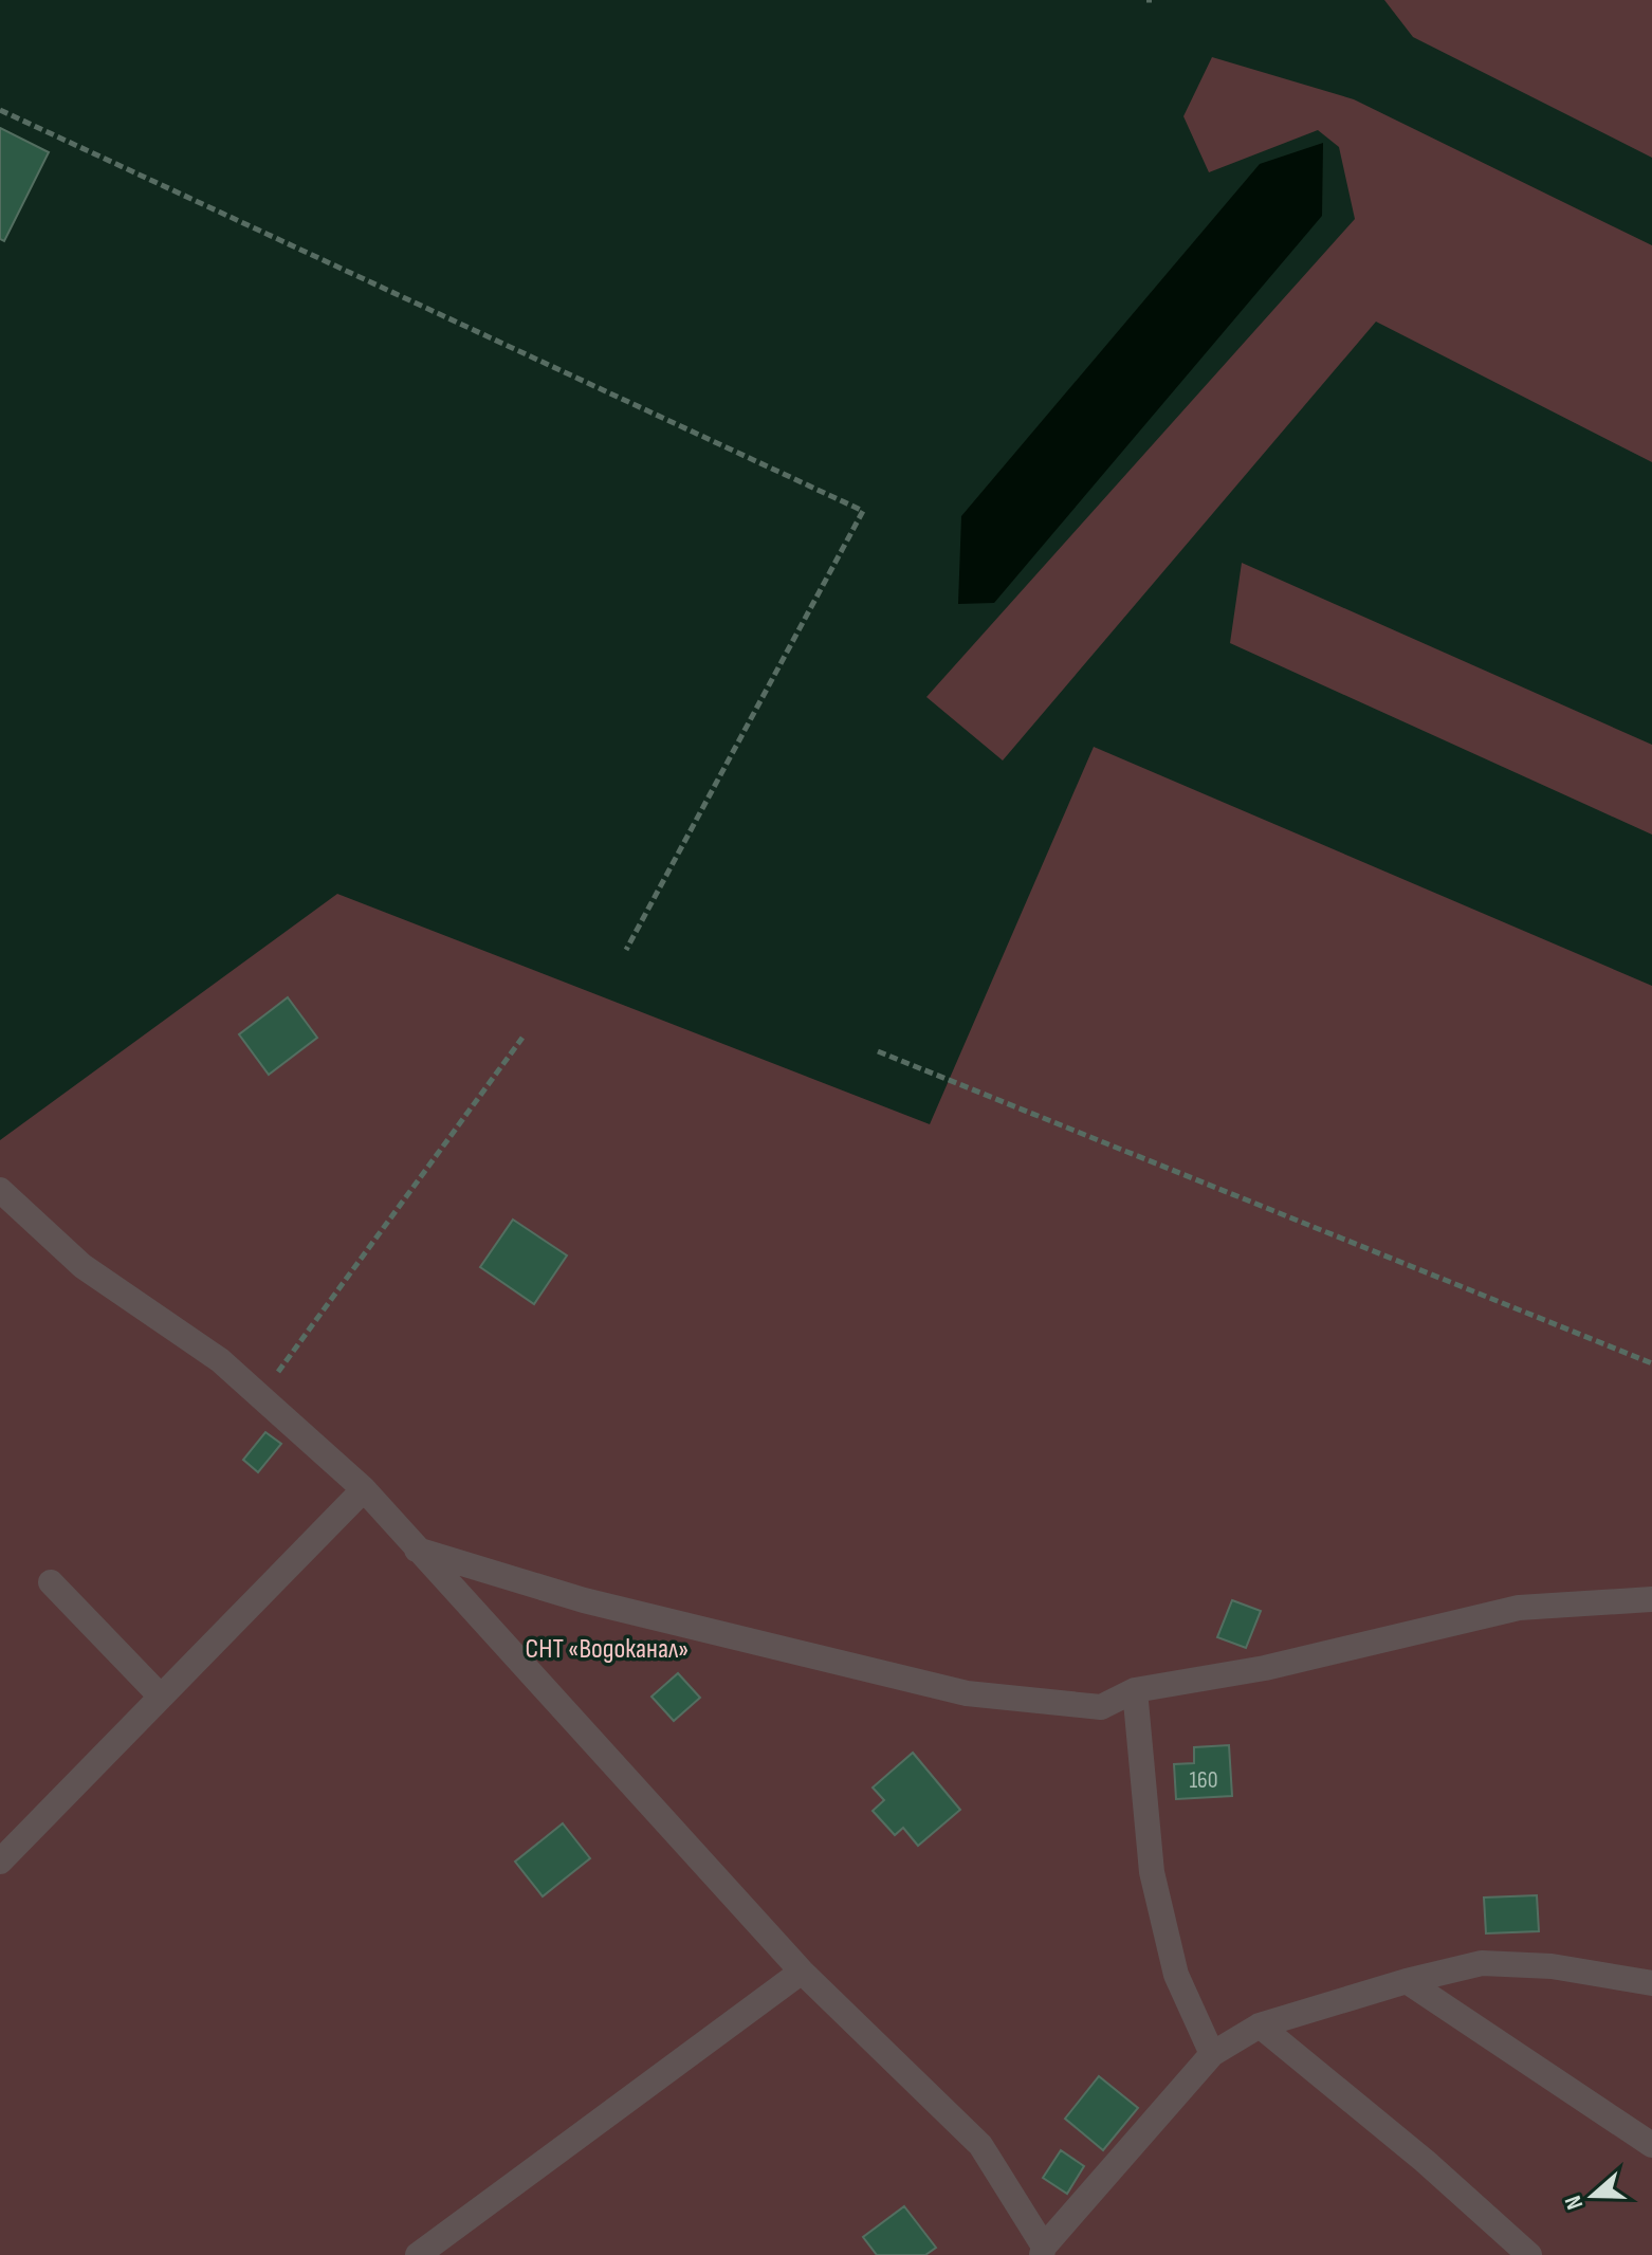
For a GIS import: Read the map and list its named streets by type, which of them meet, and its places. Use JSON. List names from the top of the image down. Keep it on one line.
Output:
{"parks":["СНТ «Водоканал»"],"house_numbers":["160"],"north":"left"}
